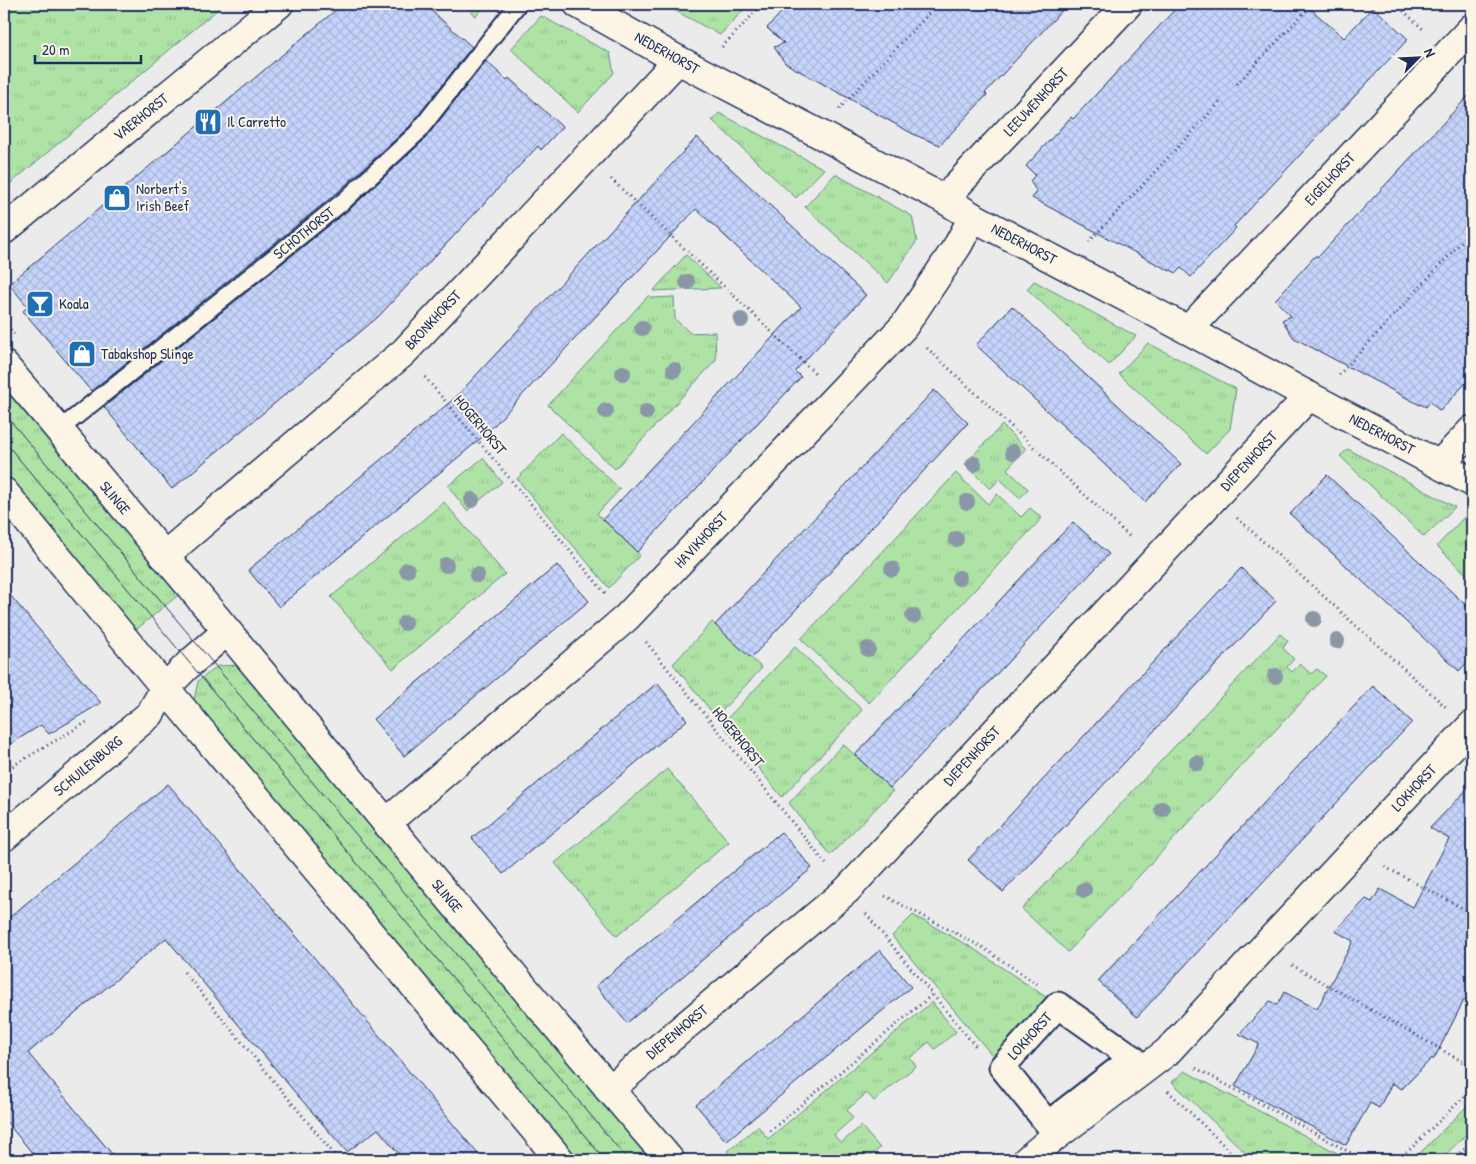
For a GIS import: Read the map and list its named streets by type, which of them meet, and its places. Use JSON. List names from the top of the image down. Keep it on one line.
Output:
{"streets":{"street":["NEDERHORST","LEEUWENHORST","VAERHORST","EIGELHORST","BRONKHORST","DIEPENHORST","SLINGE","HAVIKHORST","SCHUILENBURG","LOKHORST"],"lane":["SCHOTHORST"],"path":["HOGERHORST"]},"crossings":[["NEDERHORST","LEEUWENHORST"],["NEDERHORST","EIGELHORST"],["NEDERHORST","BRONKHORST"],["NEDERHORST","DIEPENHORST"],["NEDERHORST","HAVIKHORST"],["SCHOTHORST","SLINGE"],["BRONKHORST","HOGERHORST"],["BRONKHORST","SLINGE"],["HOGERHORST","DIEPENHORST"],["HOGERHORST","HAVIKHORST"],["HOGERHORST","LOKHORST"],["DIEPENHORST","SLINGE"],["SLINGE","HAVIKHORST"]],"places":{"restaurant":["Il Carretto"],"shop":["Norbert's Irish Beef","Tabakshop Slinge"],"bar":["Koala"]},"scale_bar":"20 m","north":"top right"}
